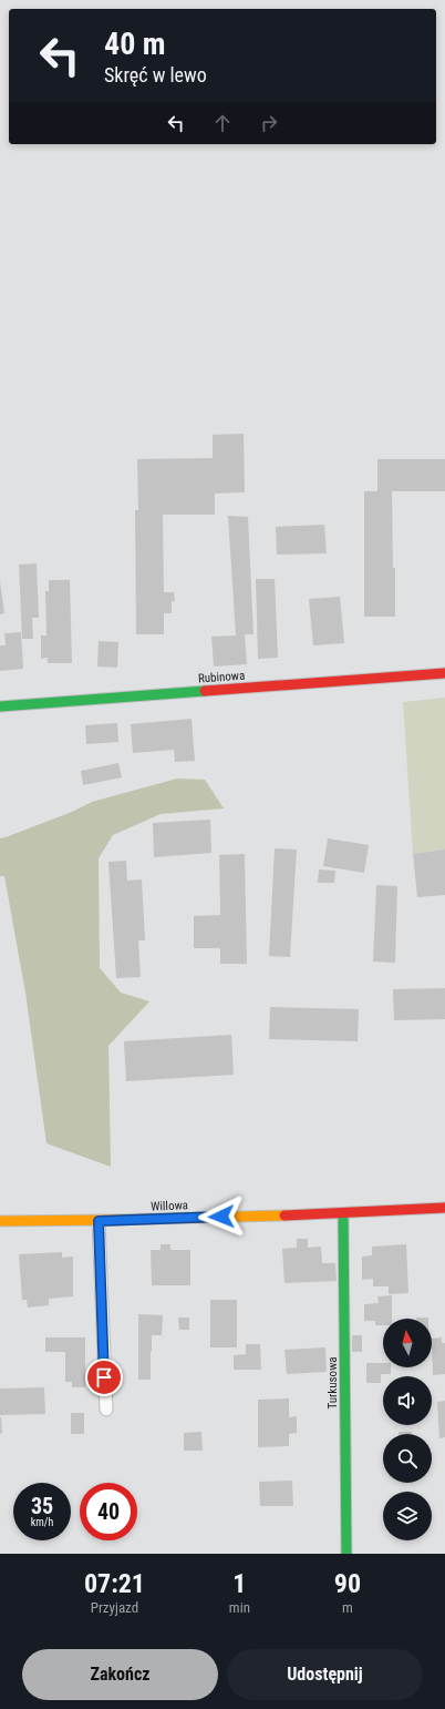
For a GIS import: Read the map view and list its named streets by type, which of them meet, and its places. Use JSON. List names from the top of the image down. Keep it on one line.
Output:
{"streets":{"street":["Rubinowa","Willowa","Turkusowa"]},"crossings":[["Willowa","Turkusowa"]],"north":"top","page":{"turn":["40 m","Skręć w lewo"],"speed":"35 km/h","limit":"40","eta":["07:21","Przyjazd","1","min","90","m"],"buttons":["Zakończ","Udostępnij"]}}
